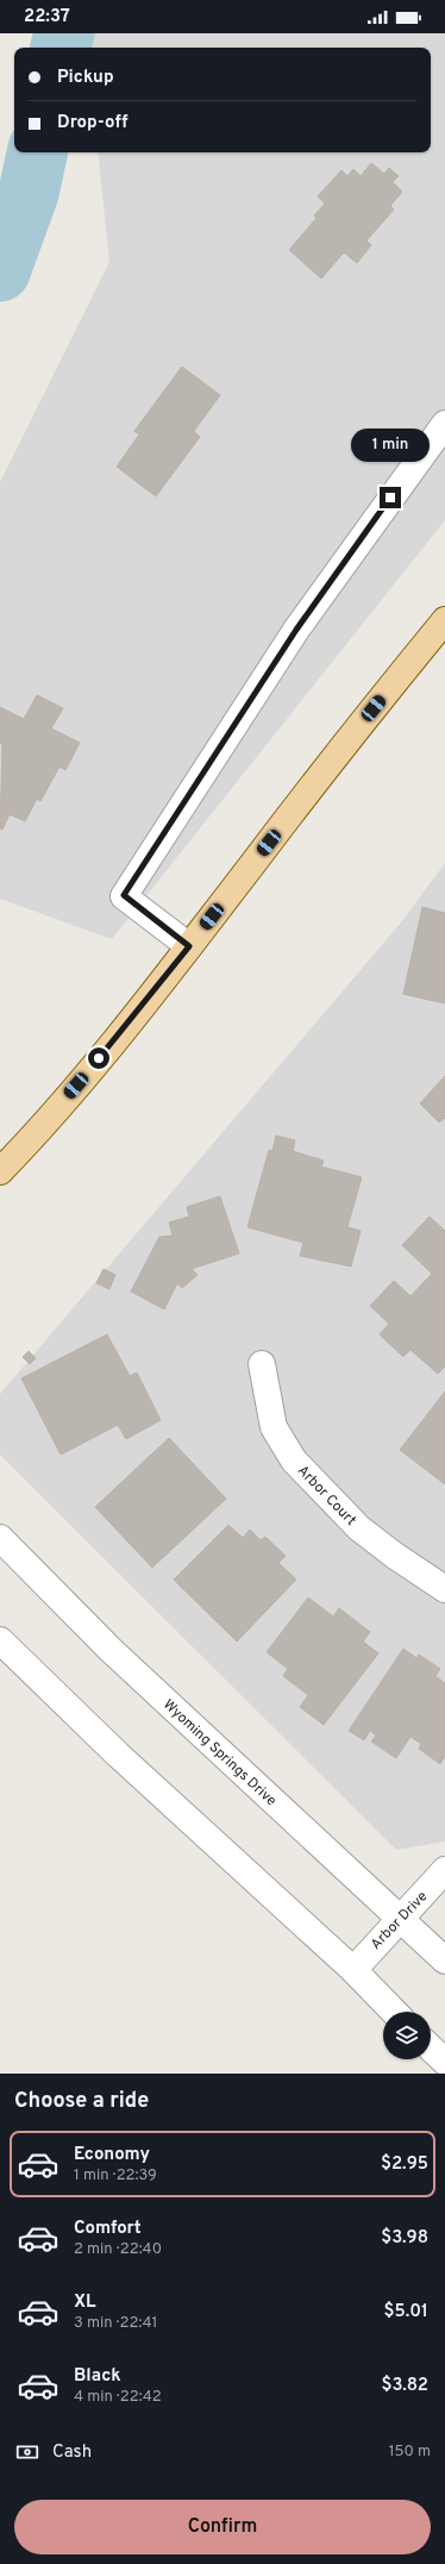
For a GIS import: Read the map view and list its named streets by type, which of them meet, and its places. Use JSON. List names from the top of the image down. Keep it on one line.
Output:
{"streets":{"street":["Arbor Court","Wyoming Springs Drive","Arbor Drive"]},"crossings":[["Wyoming Springs Drive","Arbor Drive"]],"page":{"status":"22:37","banner":["Pickup","Drop-off"],"bubble":"1 min","heading":"Choose a ride","list":[{"name":"Economy","note":"1 min · 22:39","value":"$2.95"},{"name":"Comfort","note":"2 min · 22:40","value":"$3.98"},{"name":"XL","note":"3 min · 22:41","value":"$5.01"},{"name":"Black","note":"4 min · 22:42","value":"$3.82"}],"pay":["Cash","150 m"],"buttons":"Confirm"}}
